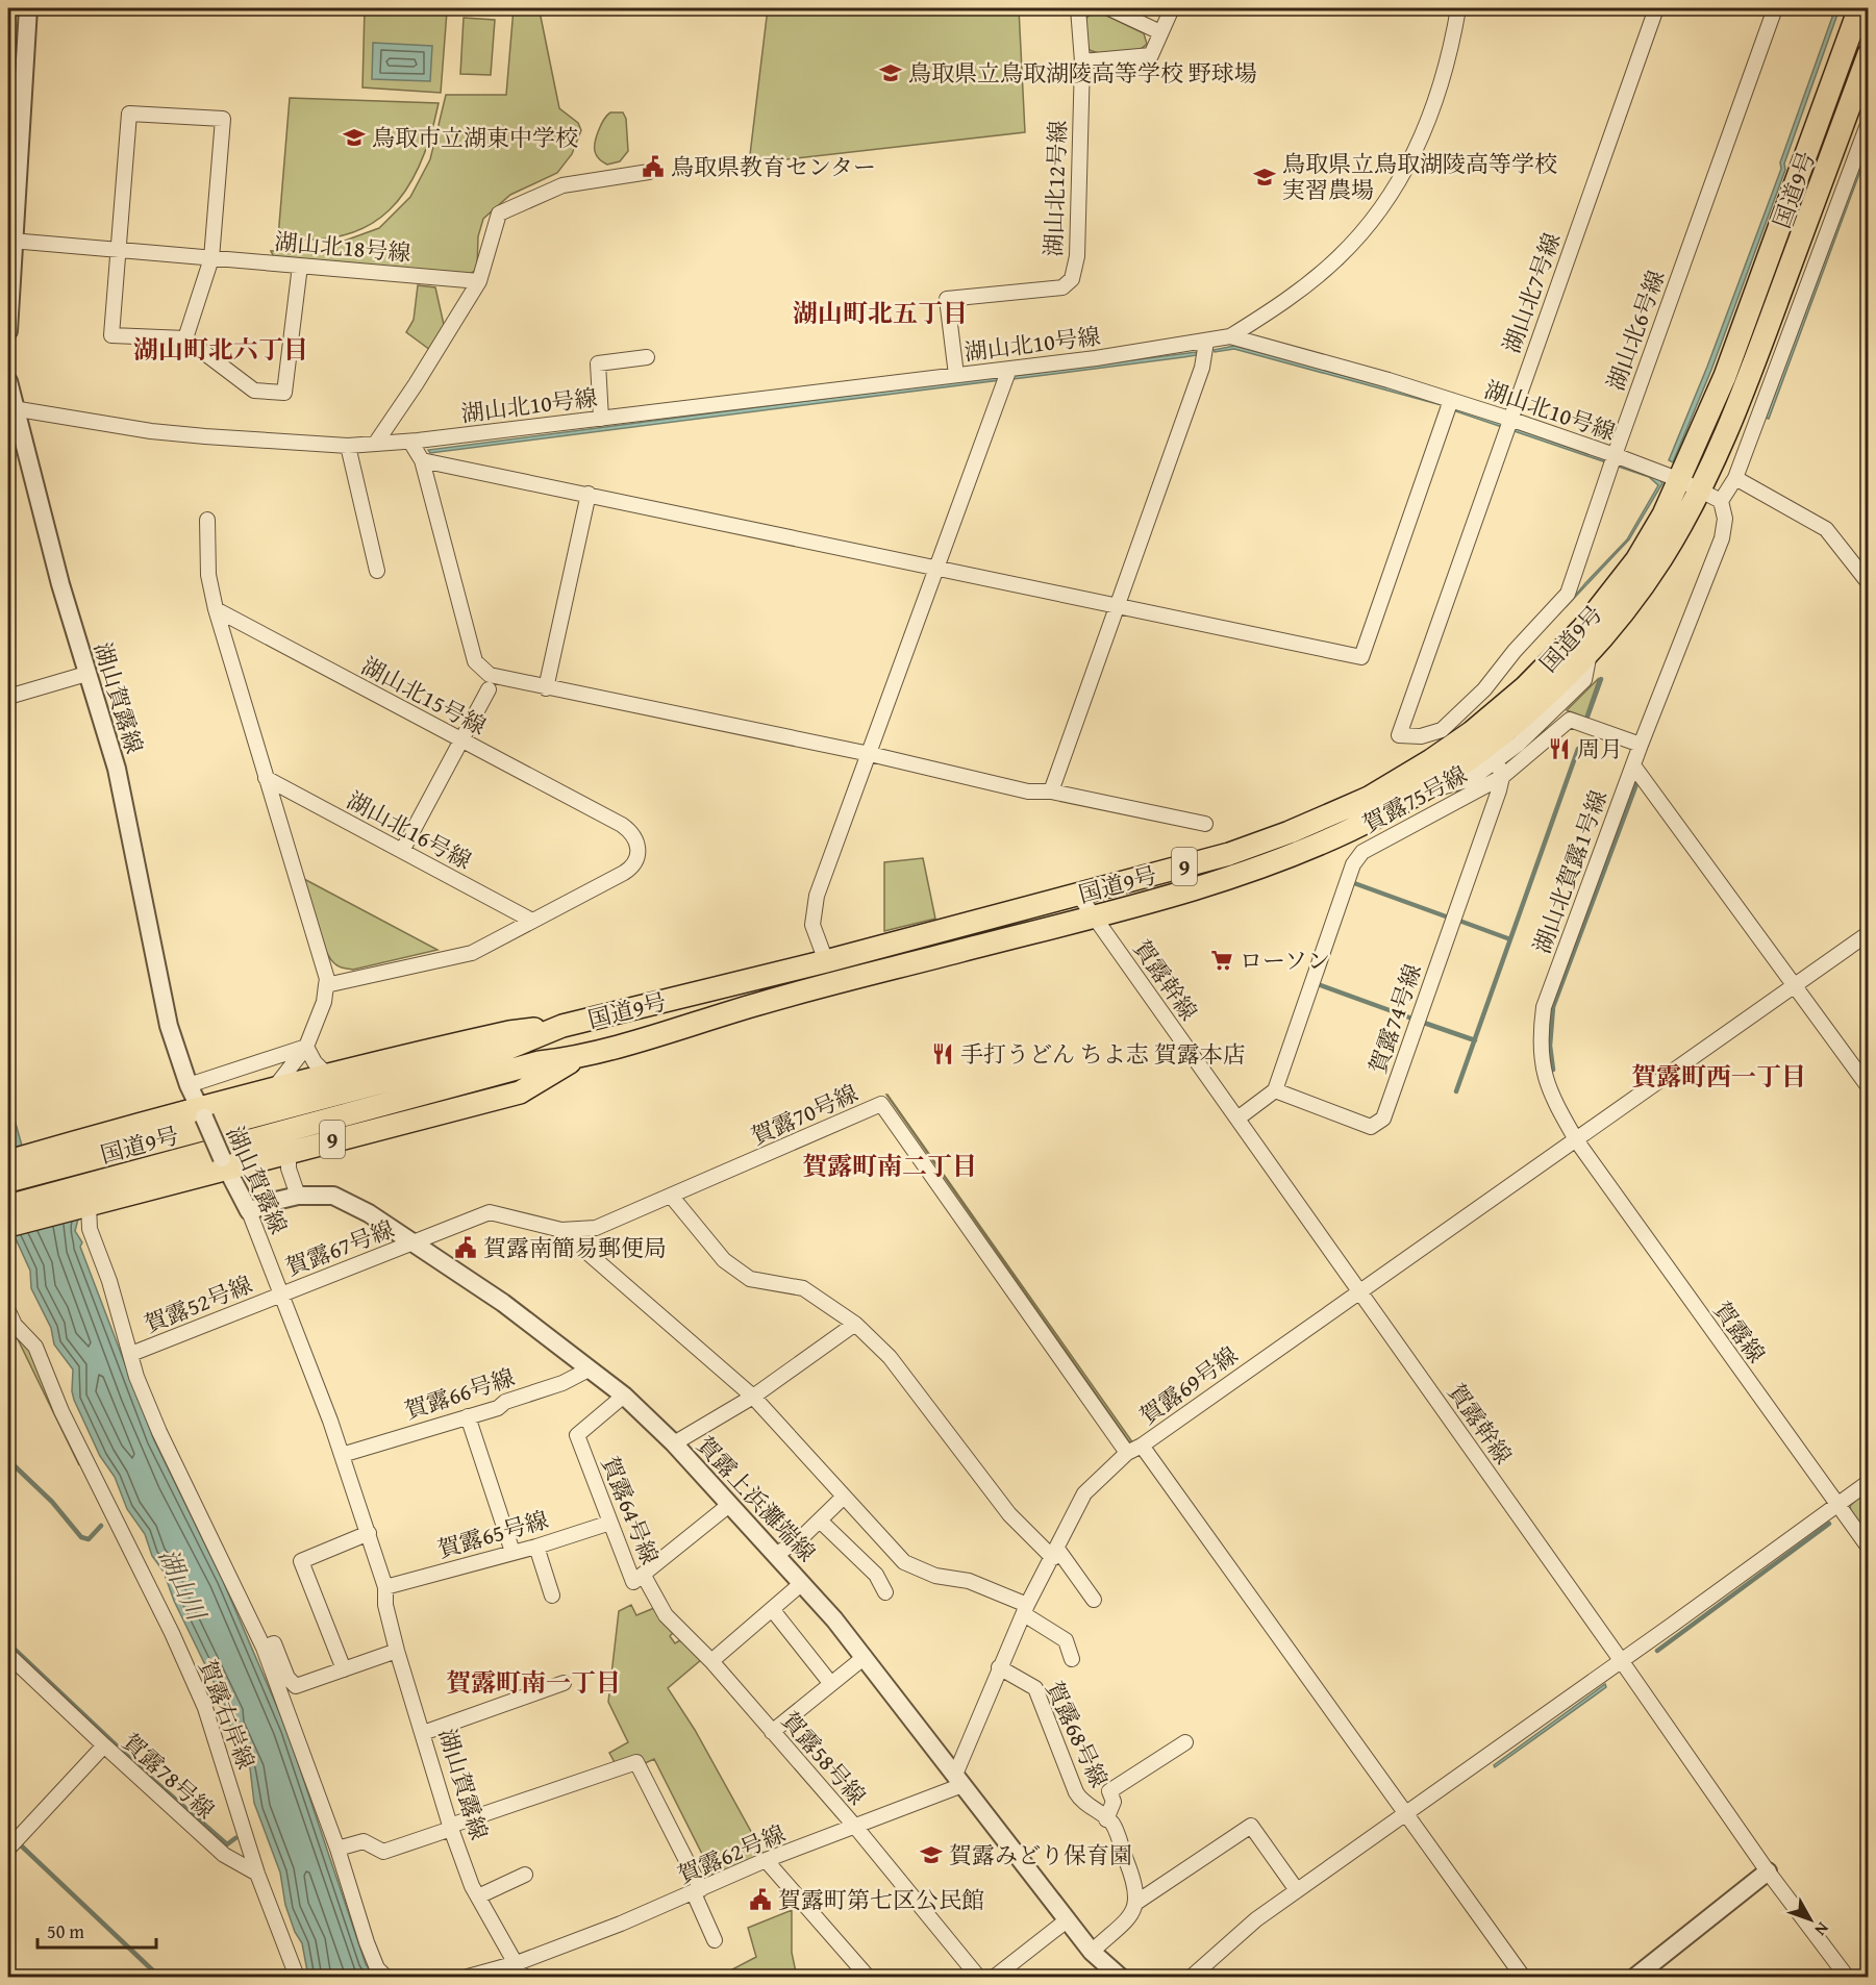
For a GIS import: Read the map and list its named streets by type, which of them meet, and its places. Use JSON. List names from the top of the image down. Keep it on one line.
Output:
{"streets":{"highway":["国道9号","9"],"street":["湖山北12号線","湖山北18号線","湖山北7号線","湖山北6号線","湖山北10号線","湖山北15号線","湖山賀露線","賀露75号線","湖山北16号線","湖山北賀露1号線","賀露幹線","賀露74号線","賀露70号線","賀露67号線","賀露52号線","賀露線","賀露69号線","賀露66号線","賀露上浜灘端線","賀露64号線","賀露65号線","賀露右岸線","賀露68号線","賀露58号線","賀露78号線","賀露62号線"]},"crossings":[["湖山北12号線","湖山北10号線"],["国道9号","湖山北10号線"],["国道9号","9"],["国道9号","賀露幹線"],["湖山北7号線","湖山北6号線"],["湖山北7号線","湖山北10号線"],["湖山北6号線","湖山北10号線"],["湖山北10号線","湖山賀露線"],["湖山北15号線","湖山北16号線"],["湖山賀露線","9"],["湖山賀露線","賀露67号線"],["湖山賀露線","賀露52号線"],["湖山賀露線","賀露66号線"],["湖山賀露線","賀露上浜灘端線"],["湖山賀露線","賀露65号線"],["湖山賀露線","賀露62号線"],["賀露75号線","湖山北賀露1号線"],["賀露75号線","賀露74号線"],["湖山北賀露1号線","賀露線"],["湖山北賀露1号線","賀露69号線"],["賀露幹線","賀露69号線"],["賀露70号線","賀露67号線"],["賀露70号線","賀露69号線"],["賀露70号線","賀露上浜灘端線"],["賀露67号線","賀露52号線"],["賀露67号線","賀露上浜灘端線"],["賀露線","賀露69号線"],["賀露69号線","賀露上浜灘端線"],["賀露69号線","賀露68号線"],["賀露69号線","賀露62号線"],["賀露66号線","賀露上浜灘端線"],["賀露上浜灘端線","賀露64号線"],["賀露上浜灘端線","賀露62号線"],["賀露64号線","賀露65号線"],["賀露64号線","賀露58号線"],["賀露右岸線","賀露78号線"],["賀露58号線","賀露62号線"]],"districts":["湖山町北五丁目","湖山町北六丁目","賀露町西一丁目","賀露町南二丁目","賀露町南一丁目"],"water":["湖山川"],"places":{"school or university":["鳥取県立鳥取湖陵高等学校 野球場","鳥取市立湖東中学校","鳥取県立鳥取湖陵高等学校 実習農場","賀露みどり保育園"],"public building":["鳥取県教育センター","賀露南簡易郵便局","賀露町第七区公民館"],"restaurant":["周月","手打うどん ちよ志 賀露本店"],"supermarket":["ローソン"]},"scale_bar":"50 m","north":"bottom right"}
